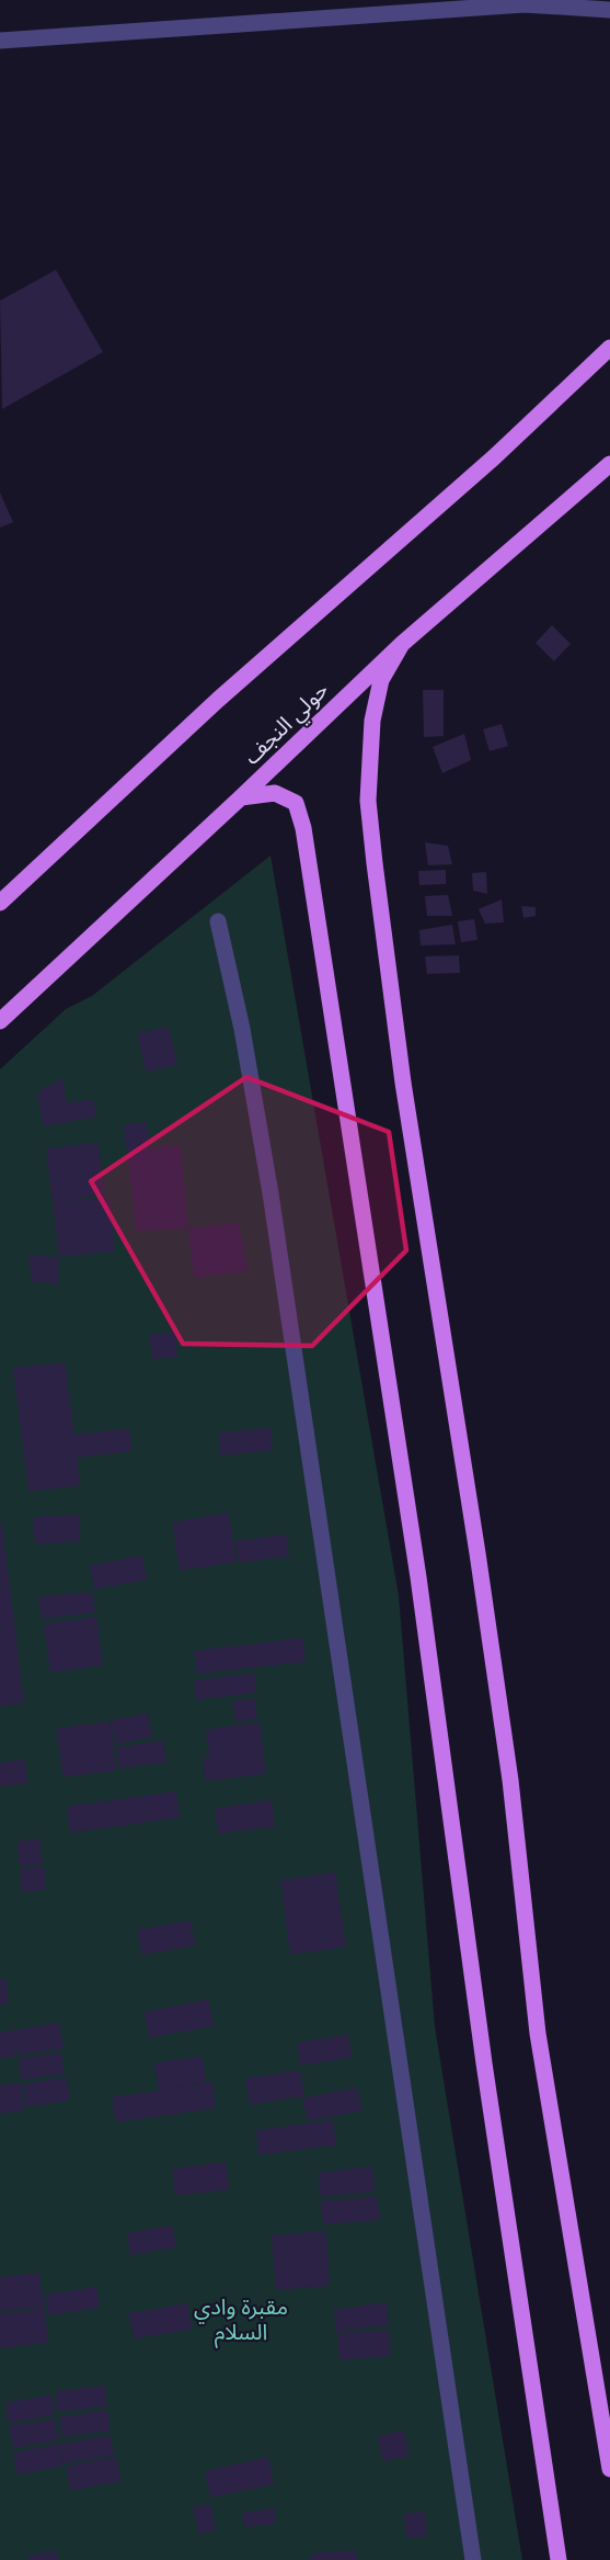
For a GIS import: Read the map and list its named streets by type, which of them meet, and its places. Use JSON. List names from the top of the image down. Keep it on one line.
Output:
{"streets":{"main road":["حولي النجف"]},"parks":["مقبرة وادي السلام"]}
